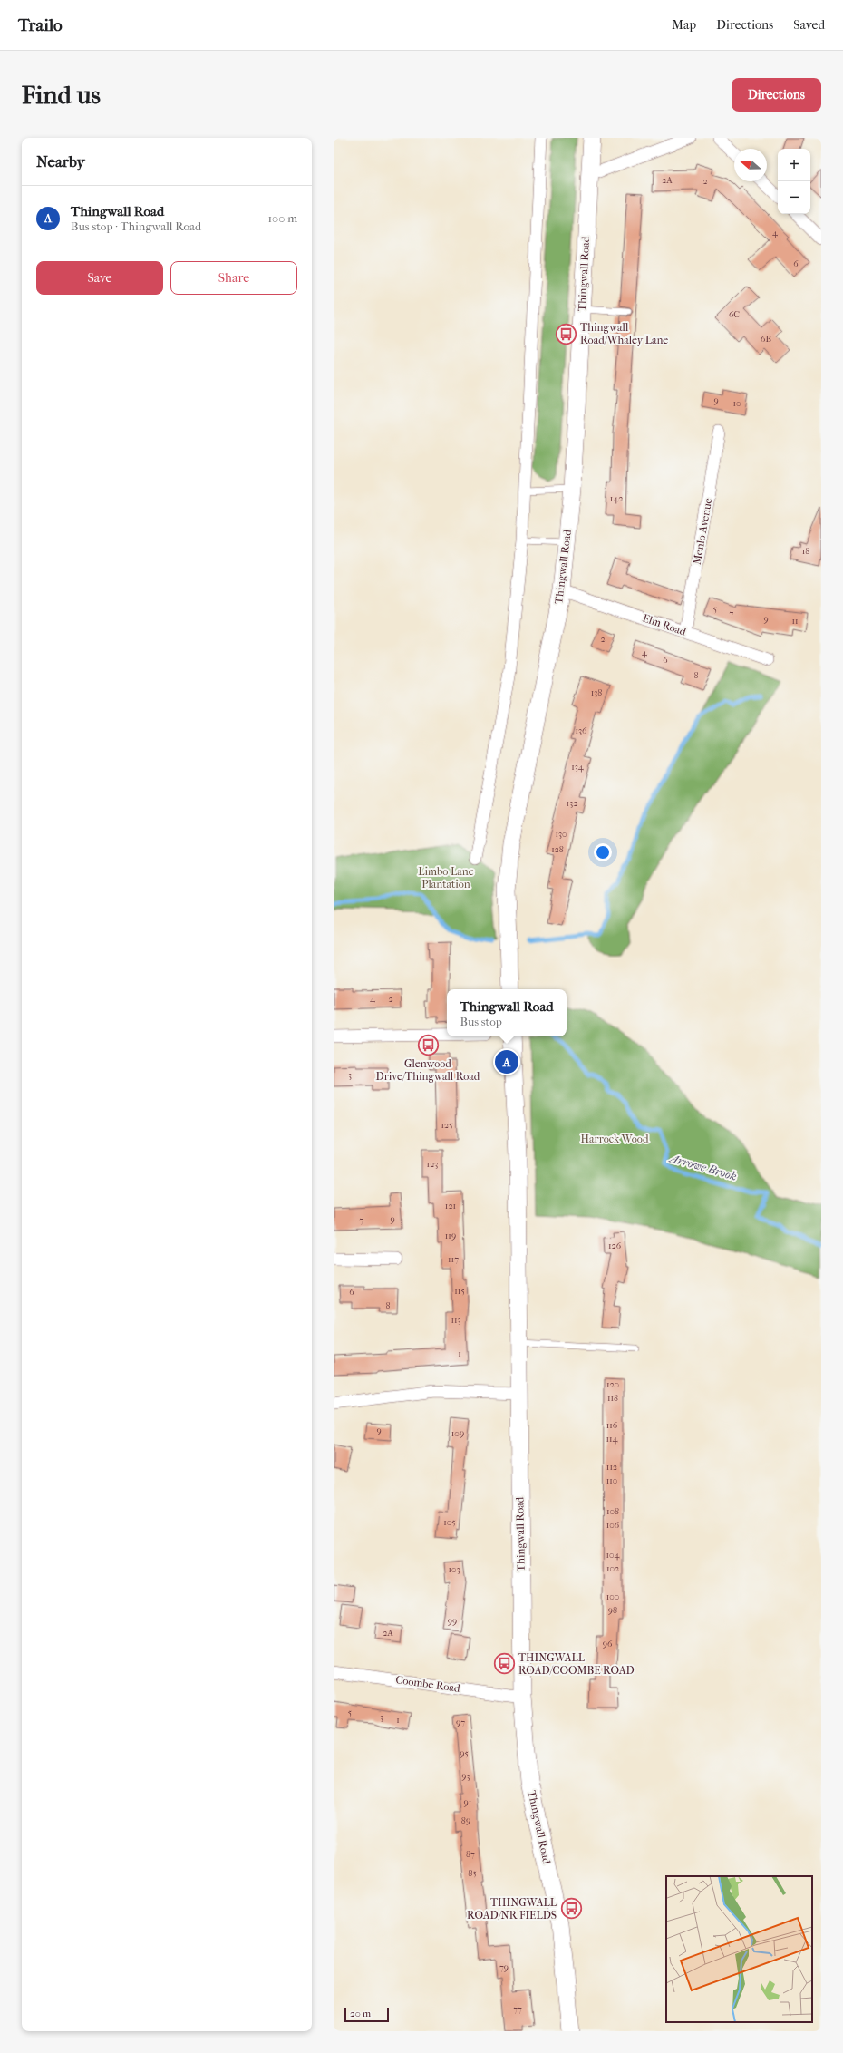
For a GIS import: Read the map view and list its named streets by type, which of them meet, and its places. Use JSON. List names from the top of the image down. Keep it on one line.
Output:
{"streets":{"street":["Thingwall Road","Menlo Avenue","Elm Road","Coombe Road"]},"crossings":[["Thingwall Road","Elm Road"],["Thingwall Road","Coombe Road"],["Menlo Avenue","Elm Road"]],"water":["Arrowe Brook"],"parks":["Limbo Lane Plantation","Harrock Wood"],"places":{"bus stop":["Thingwall Road/Whaley Lane","Glenwood Drive/Thingwall Road","THINGWALL ROAD/COOMBE ROAD","THINGWALL ROAD/NR FIELDS"]},"house_numbers":["2A","2","4","6","6C","6B","9","10","142","18","5","7","9","11","2","4","6","8","138","136","134","132","130","128","4","2","3","125","123","121","9","7","119","126","117","115","6","8","113","1","120","118","116","9","109","114","112","110","108","105","106","104","102","103","100","98","99","2A","96","5","3","1","97","95","93","91","89","87","85","79","77"],"scale_bar":"20 m","north":"left","page":{"header":"Trailo","nav":["Map","Directions","Saved"],"buttons":["Directions",["Save","Share"]],"title":"Find us","heading":"Nearby","map_buttons":["+","−"],"list":[{"mark":"A","name":"Thingwall Road","note":"Bus stop · Thingwall Road","value":"100 m"}],"popup":["Thingwall Road","Bus stop"],"pins":"A","scale":"20 m"}}
